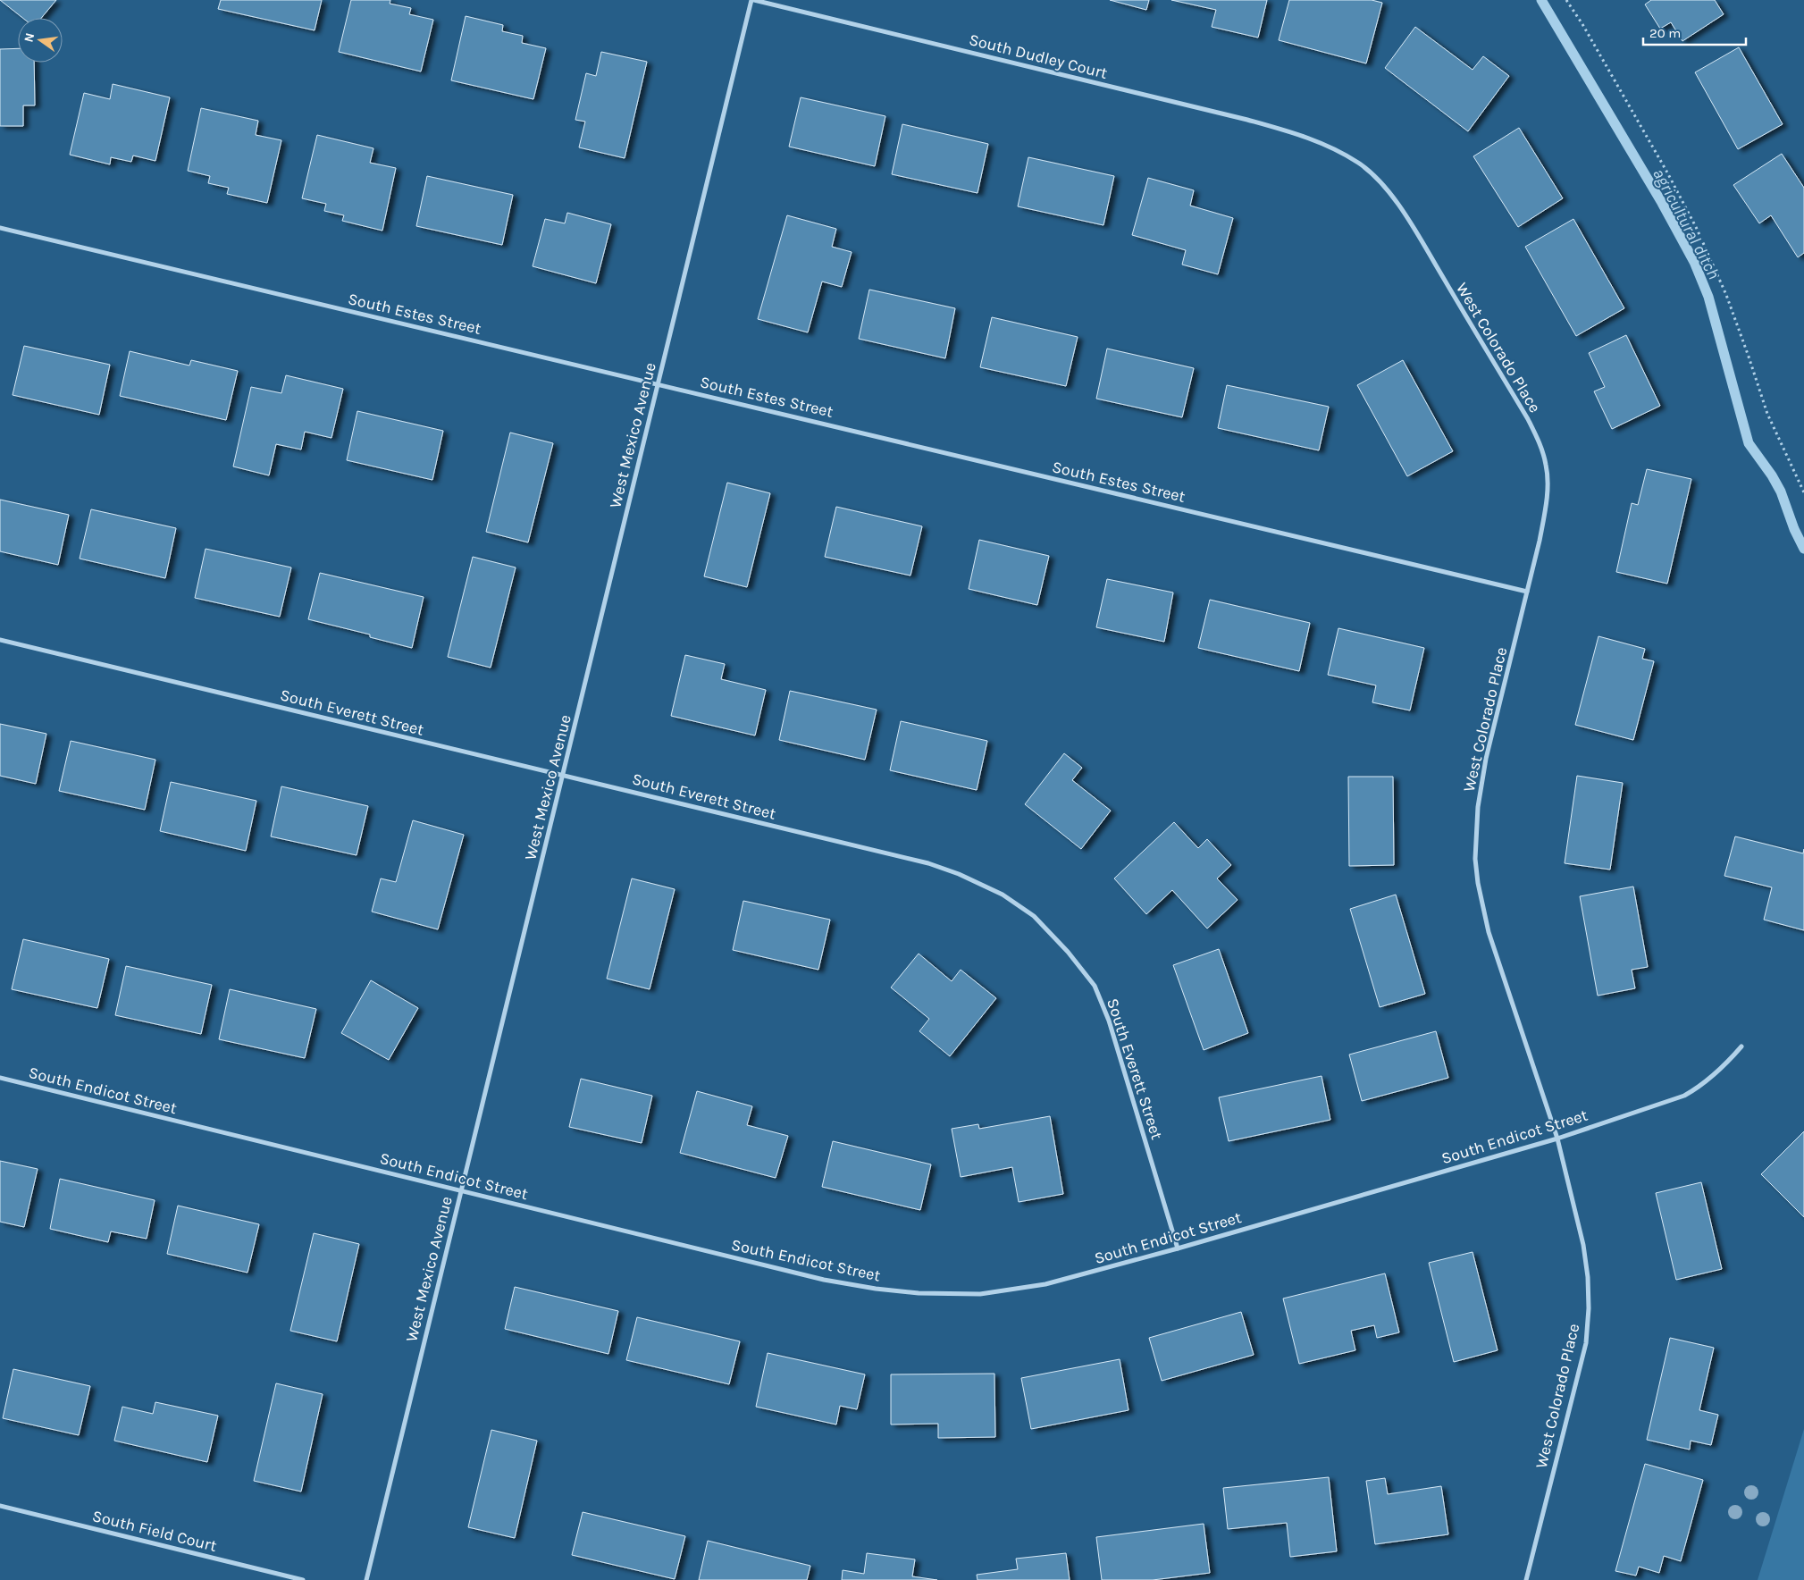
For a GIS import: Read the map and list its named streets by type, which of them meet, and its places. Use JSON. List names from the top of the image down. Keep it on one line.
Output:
{"streets":{"street":["South Dudley Court","South Estes Street","West Colorado Place","West Mexico Avenue","South Everett Street","South Endicot Street","South Field Court"]},"crossings":[["South Dudley Court","West Colorado Place"],["South Dudley Court","West Mexico Avenue"],["South Estes Street","West Colorado Place"],["South Estes Street","West Mexico Avenue"],["West Colorado Place","South Endicot Street"],["West Mexico Avenue","South Everett Street"],["West Mexico Avenue","South Endicot Street"],["South Everett Street","South Endicot Street"]],"water":["agricultural ditch"],"scale_bar":"20 m","north":"left"}
